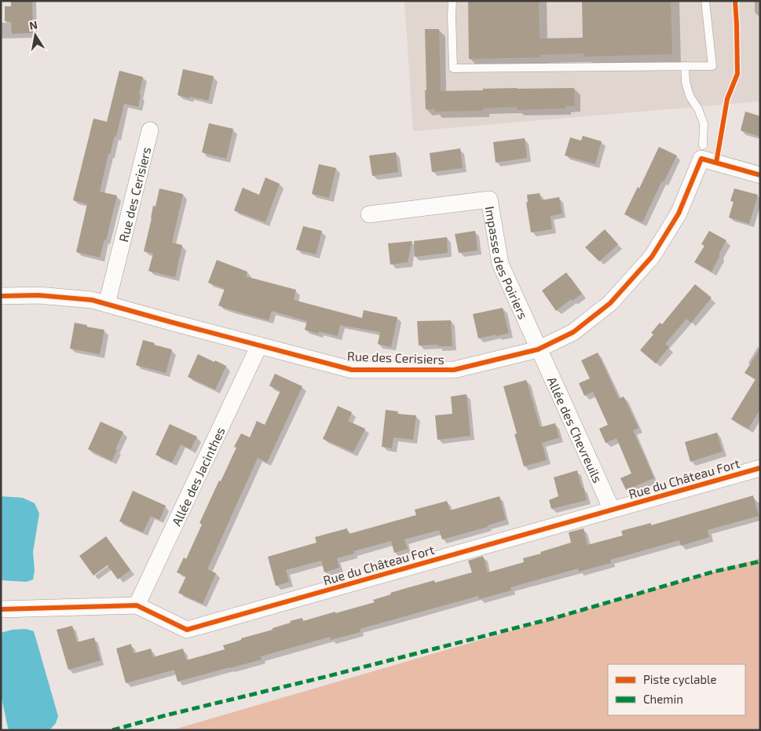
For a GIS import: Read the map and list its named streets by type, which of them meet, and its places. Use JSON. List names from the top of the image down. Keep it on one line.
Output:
{"streets":{"street":["Rue des Cerisiers","Impasse des Poiriers","Allée des Chevreuils","Allée des Jacinthes","Rue du Château Fort"]},"crossings":[["Rue des Cerisiers","Impasse des Poiriers"],["Rue des Cerisiers","Allée des Chevreuils"],["Rue des Cerisiers","Allée des Jacinthes"],["Impasse des Poiriers","Allée des Chevreuils"],["Allée des Chevreuils","Rue du Château Fort"],["Allée des Jacinthes","Rue du Château Fort"]],"legend":["Piste cyclable","Chemin"],"north":"top"}
